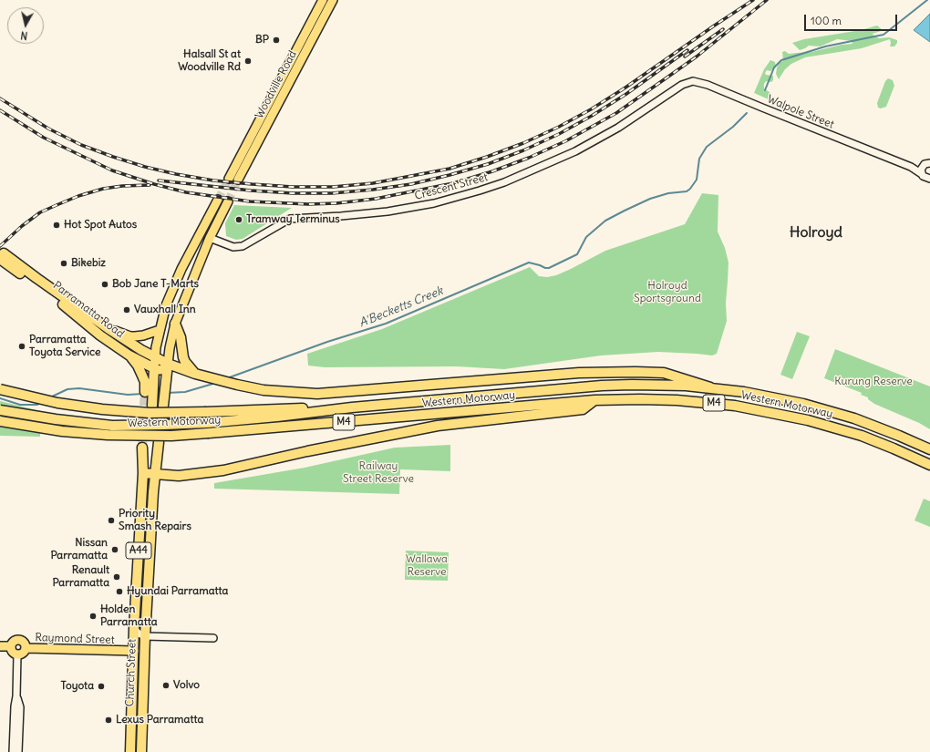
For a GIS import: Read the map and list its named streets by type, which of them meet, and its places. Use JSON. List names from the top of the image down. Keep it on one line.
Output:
{"streets":{"highway":["Parramatta Road","Western Motorway","M4","A44","Church Street"],"main road":["Woodville Road","Raymond Street"],"street":["Walpole Street","Crescent Street"]},"crossings":[["Walpole Street","Crescent Street"],["Parramatta Road","Western Motorway"],["Raymond Street","Church Street"]],"districts":["Holroyd"],"water":["A'Becketts Creek"],"parks":["Holroyd Sportsground","Kurung Reserve","Railway Street Reserve","Wallawa Reserve"],"places":["BP","Halsall St at Woodville Rd","Tramway Terminus","Hot Spot Autos","Bikebiz","Bob Jane T-Marts","Vauxhall Inn","Parramatta Toyota Service","Priority Smash Repairs","Nissan Parramatta","Renault Parramatta","Hyundai Parramatta","Holden Parramatta","Volvo","Toyota","Lexus Parramatta"],"scale_bar":"100 m","north":"bottom"}
